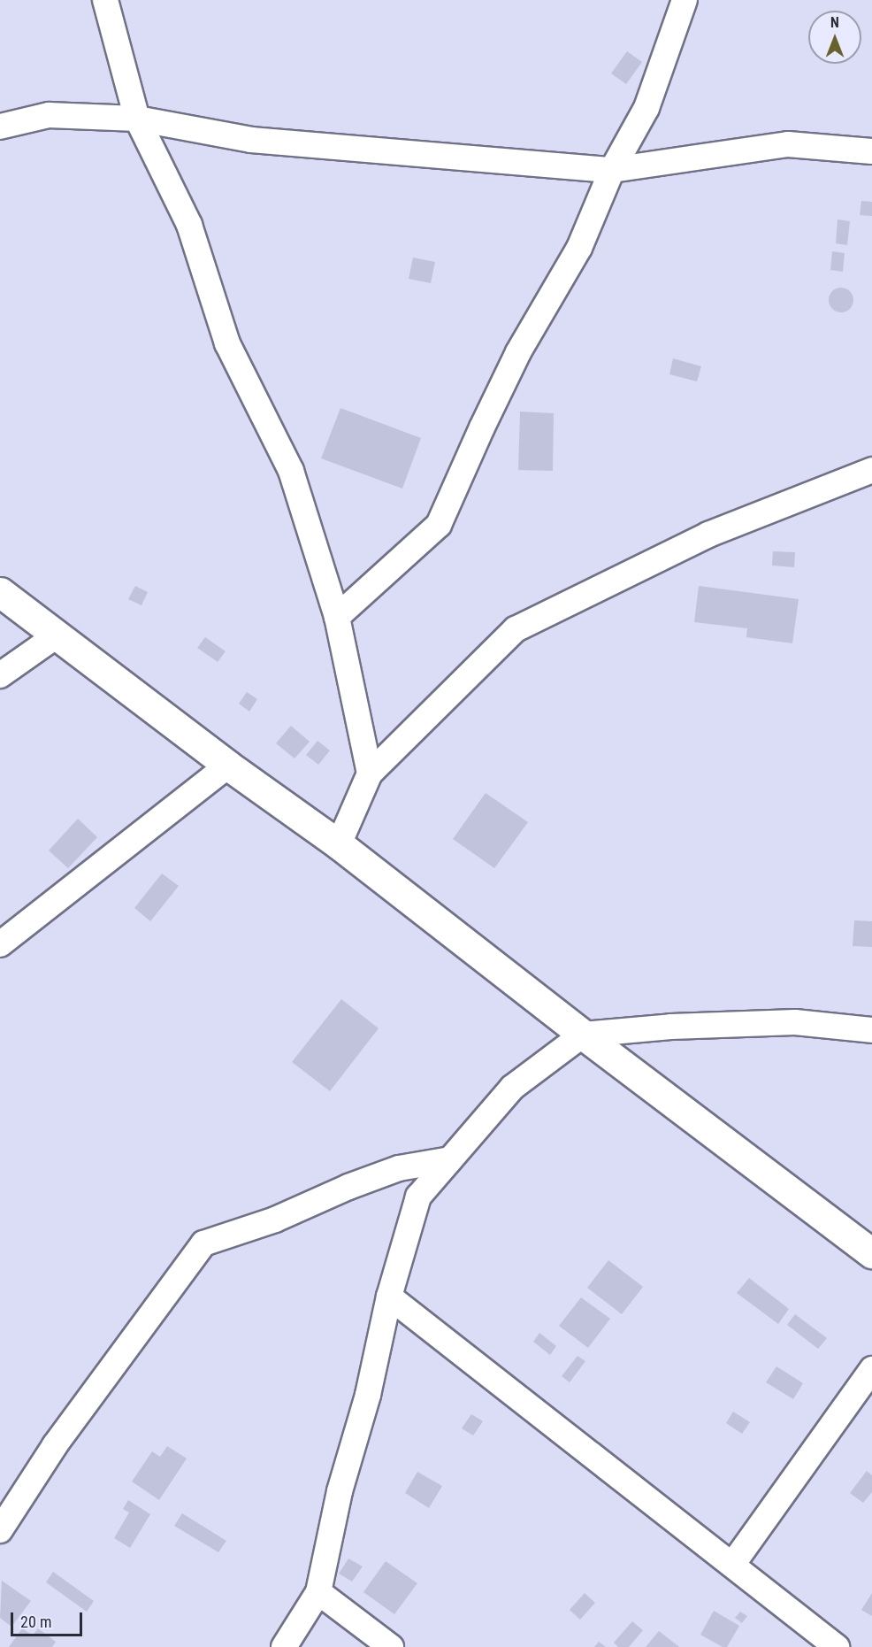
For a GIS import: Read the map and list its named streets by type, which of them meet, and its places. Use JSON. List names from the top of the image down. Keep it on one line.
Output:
{"scale_bar":"20 m","north":"top"}
